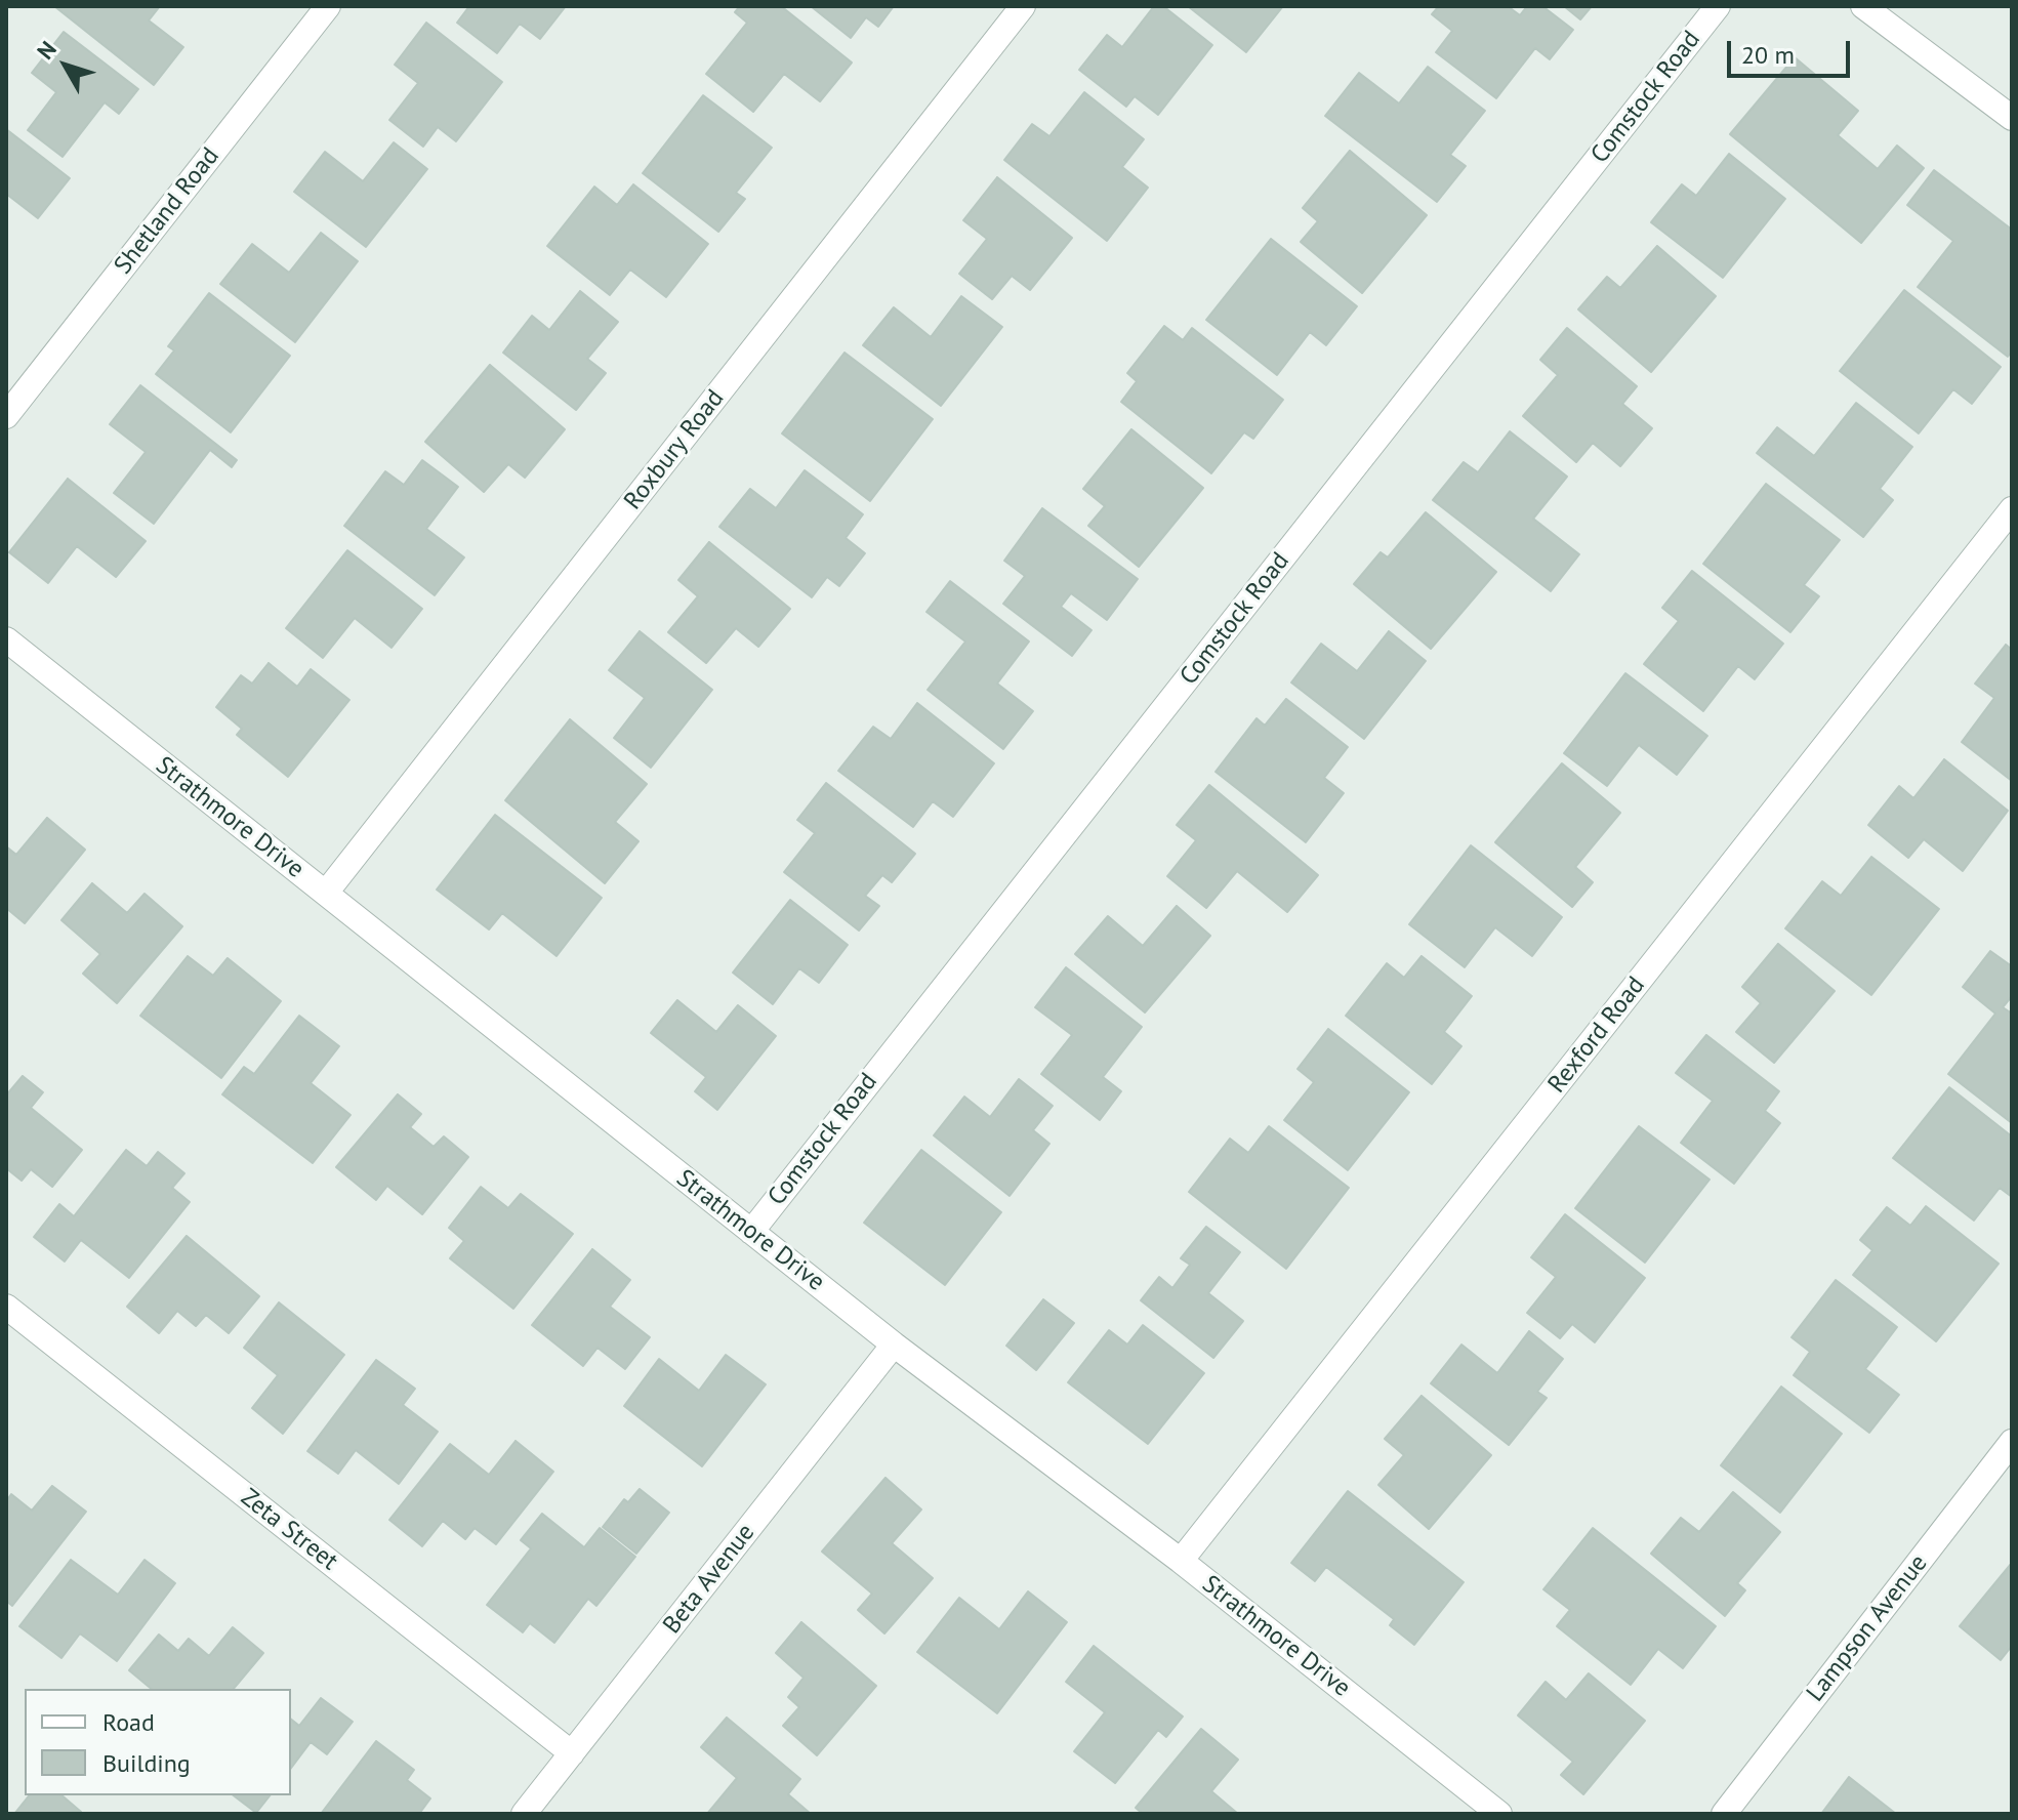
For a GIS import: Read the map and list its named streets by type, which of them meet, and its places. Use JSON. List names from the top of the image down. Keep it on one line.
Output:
{"streets":{"street":["Comstock Road","Shetland Road","Roxbury Road","Strathmore Drive","Rexford Road","Zeta Street","Beta Avenue","Lampson Avenue"]},"crossings":[["Comstock Road","Strathmore Drive"],["Roxbury Road","Strathmore Drive"],["Strathmore Drive","Rexford Road"],["Strathmore Drive","Beta Avenue"],["Zeta Street","Beta Avenue"]],"legend":["Road","Building"],"scale_bar":"20 m","north":"top left"}
